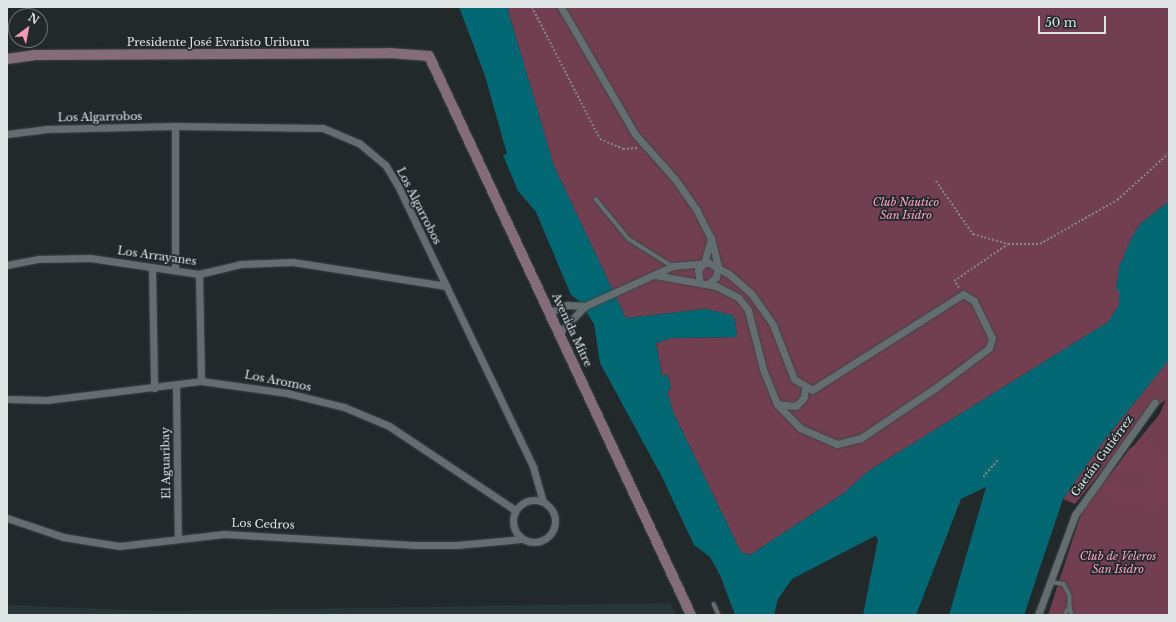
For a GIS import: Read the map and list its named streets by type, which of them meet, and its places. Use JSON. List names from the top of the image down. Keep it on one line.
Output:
{"streets":{"street":["Presidente José Evaristo Uriburu","Los Algarrobos","Los Arrayanes","Avenida Mitre","Los Aromos","Gaetán Gutiérrez","El Aguaribay","Los Cedros"]},"crossings":[["Presidente José Evaristo Uriburu","Avenida Mitre"],["Los Algarrobos","Los Arrayanes"],["Los Algarrobos","Los Aromos"],["Los Algarrobos","Los Cedros"],["Los Aromos","El Aguaribay"],["Los Aromos","Los Cedros"],["El Aguaribay","Los Cedros"]],"parks":["Club Náutico San Isidro","Club de Veleros San Isidro"],"scale_bar":"50 m","north":"top right"}
